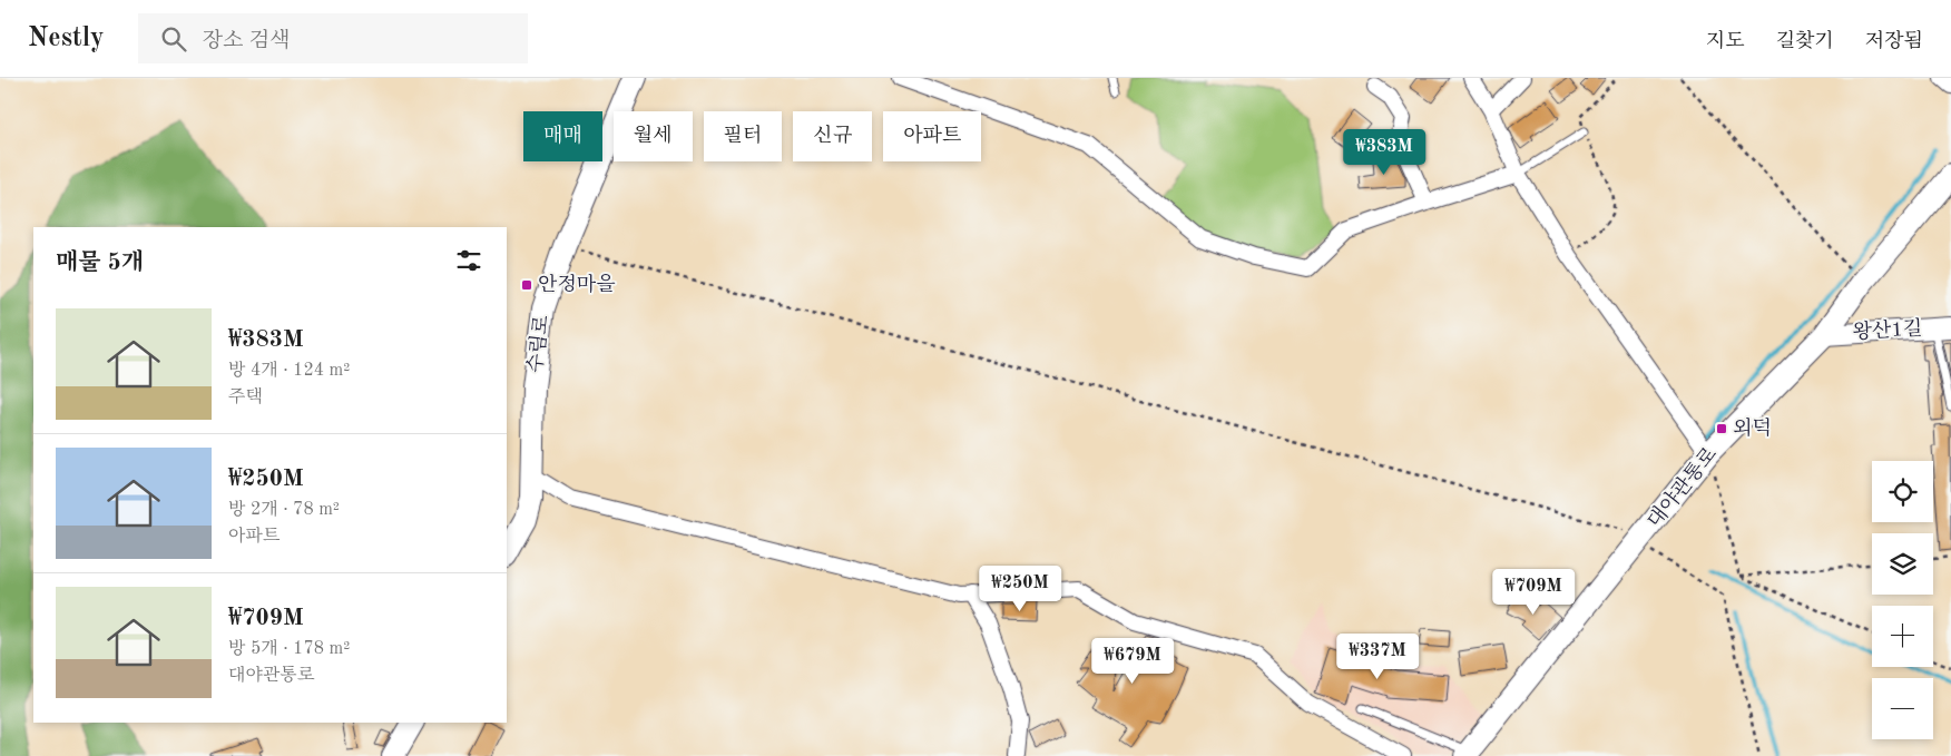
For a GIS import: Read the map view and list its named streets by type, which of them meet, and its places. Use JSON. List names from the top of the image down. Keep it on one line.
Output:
{"streets":{"main road":["수림로","대야관통로"],"street":["왕산1길"]},"crossings":[["왕산1길","대야관통로"]],"places":{"transit":["안정마을","외덕"]},"page":{"header":"Nestly","search":"장소 검색","nav":["지도","길찾기","저장됨"],"chip":["매매","월세","필터","신규","아파트"],"price":["₩383M","₩250M","₩709M","₩337M","₩679M"],"heading":"매물 5개","list":[{"name":"₩383M","note":"방 4개 · 124 m² · 주택"},{"name":"₩250M","note":"방 2개 · 78 m² · 아파트"},{"name":"₩709M","note":"방 5개 · 178 m² · 대야관통로"}],"map_buttons":["+","−"]}}
